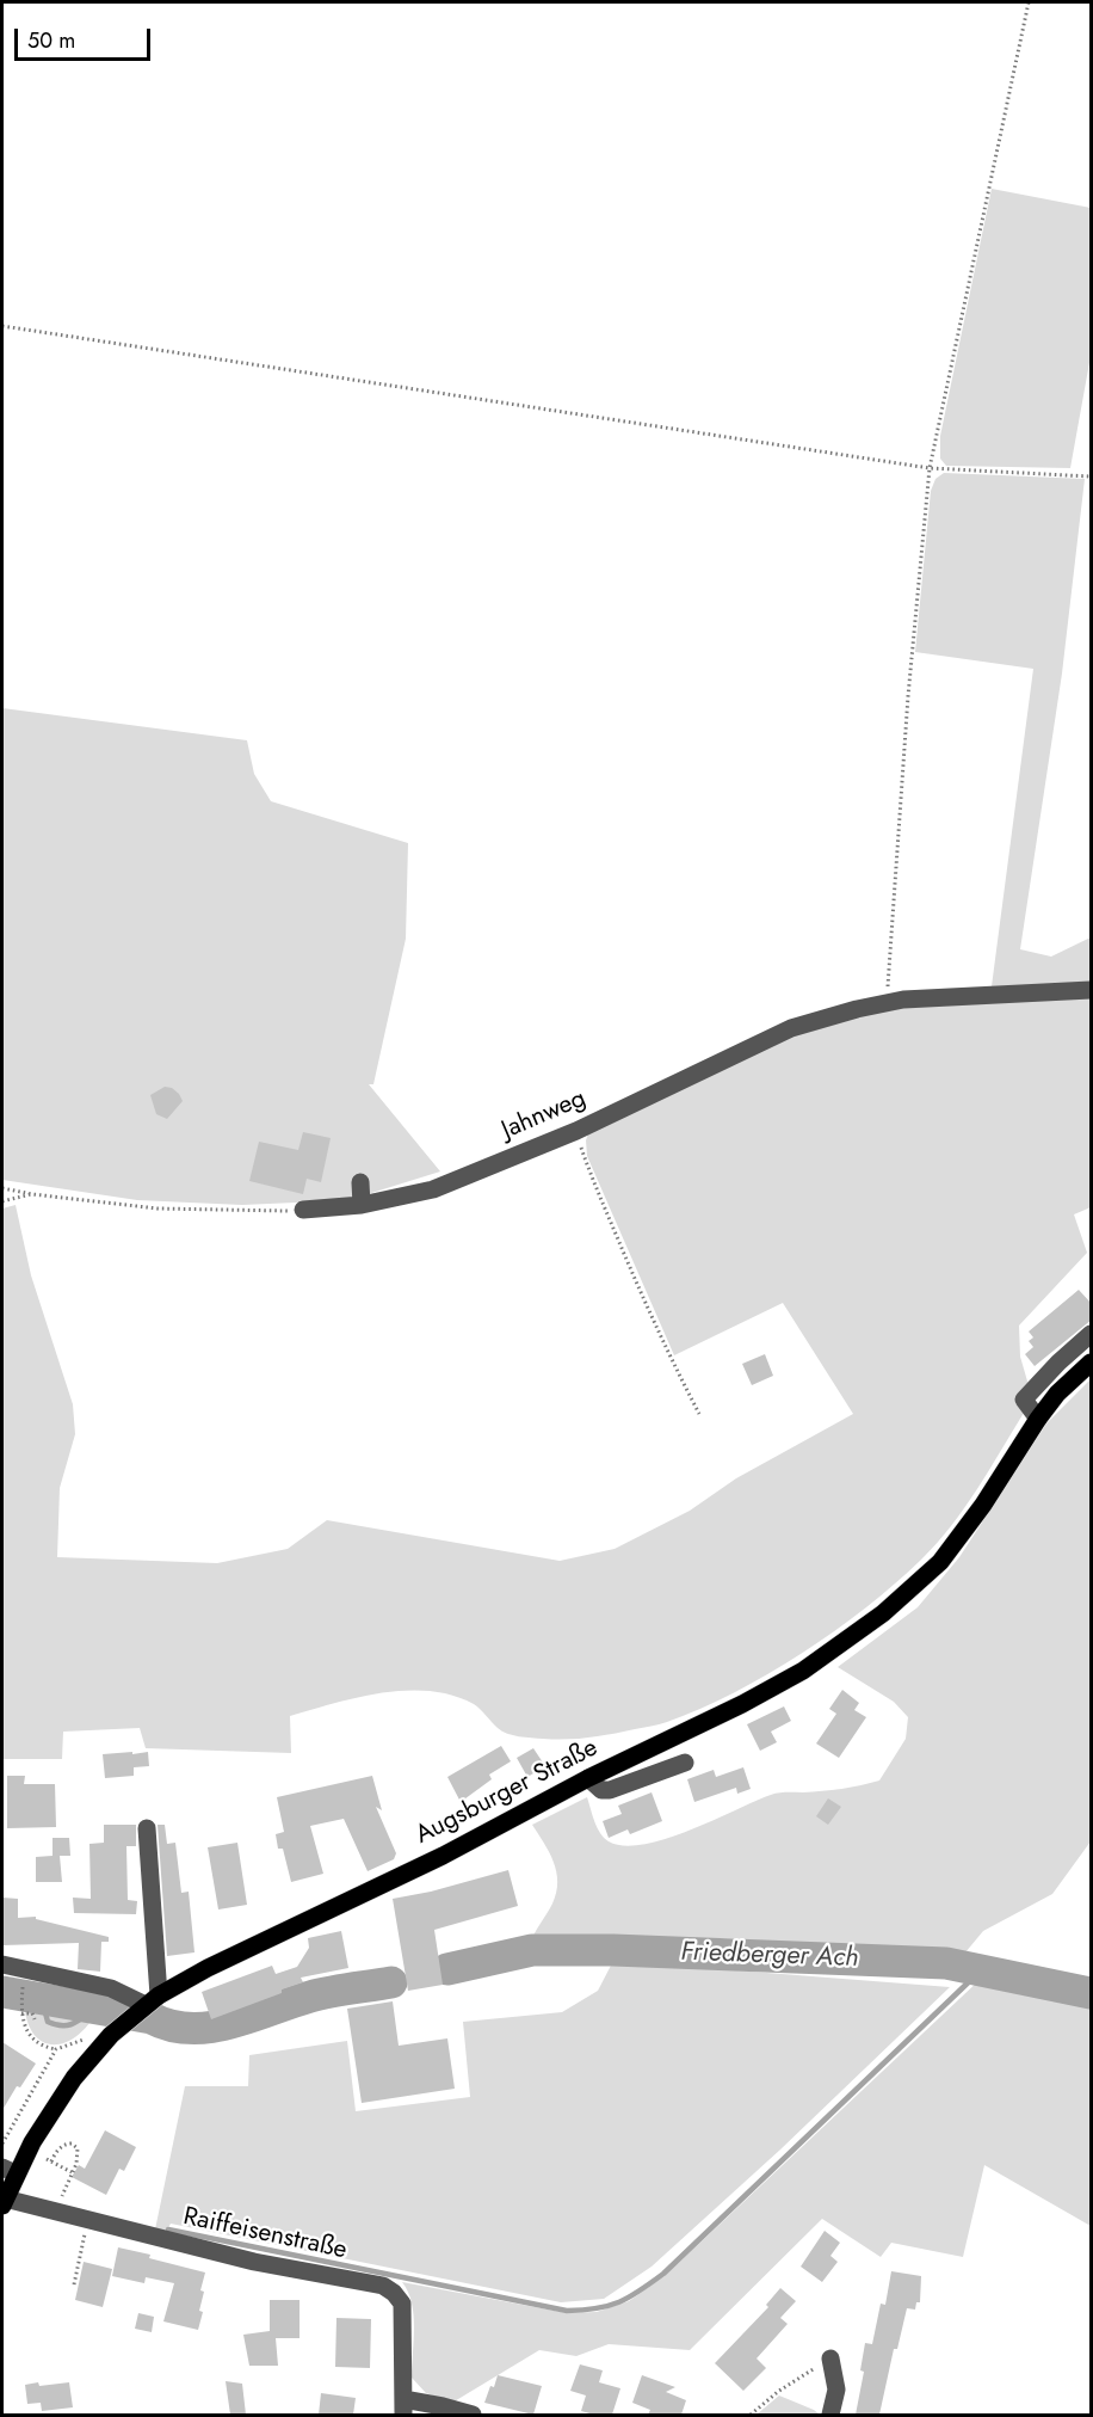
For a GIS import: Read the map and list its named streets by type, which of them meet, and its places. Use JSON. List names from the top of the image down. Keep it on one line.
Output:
{"streets":{"main road":["Augsburger Straße"],"street":["Jahnweg","Raiffeisenstraße"]},"crossings":[["Augsburger Straße","Raiffeisenstraße"]],"water":["Friedberger Ach"],"scale_bar":"50 m"}
